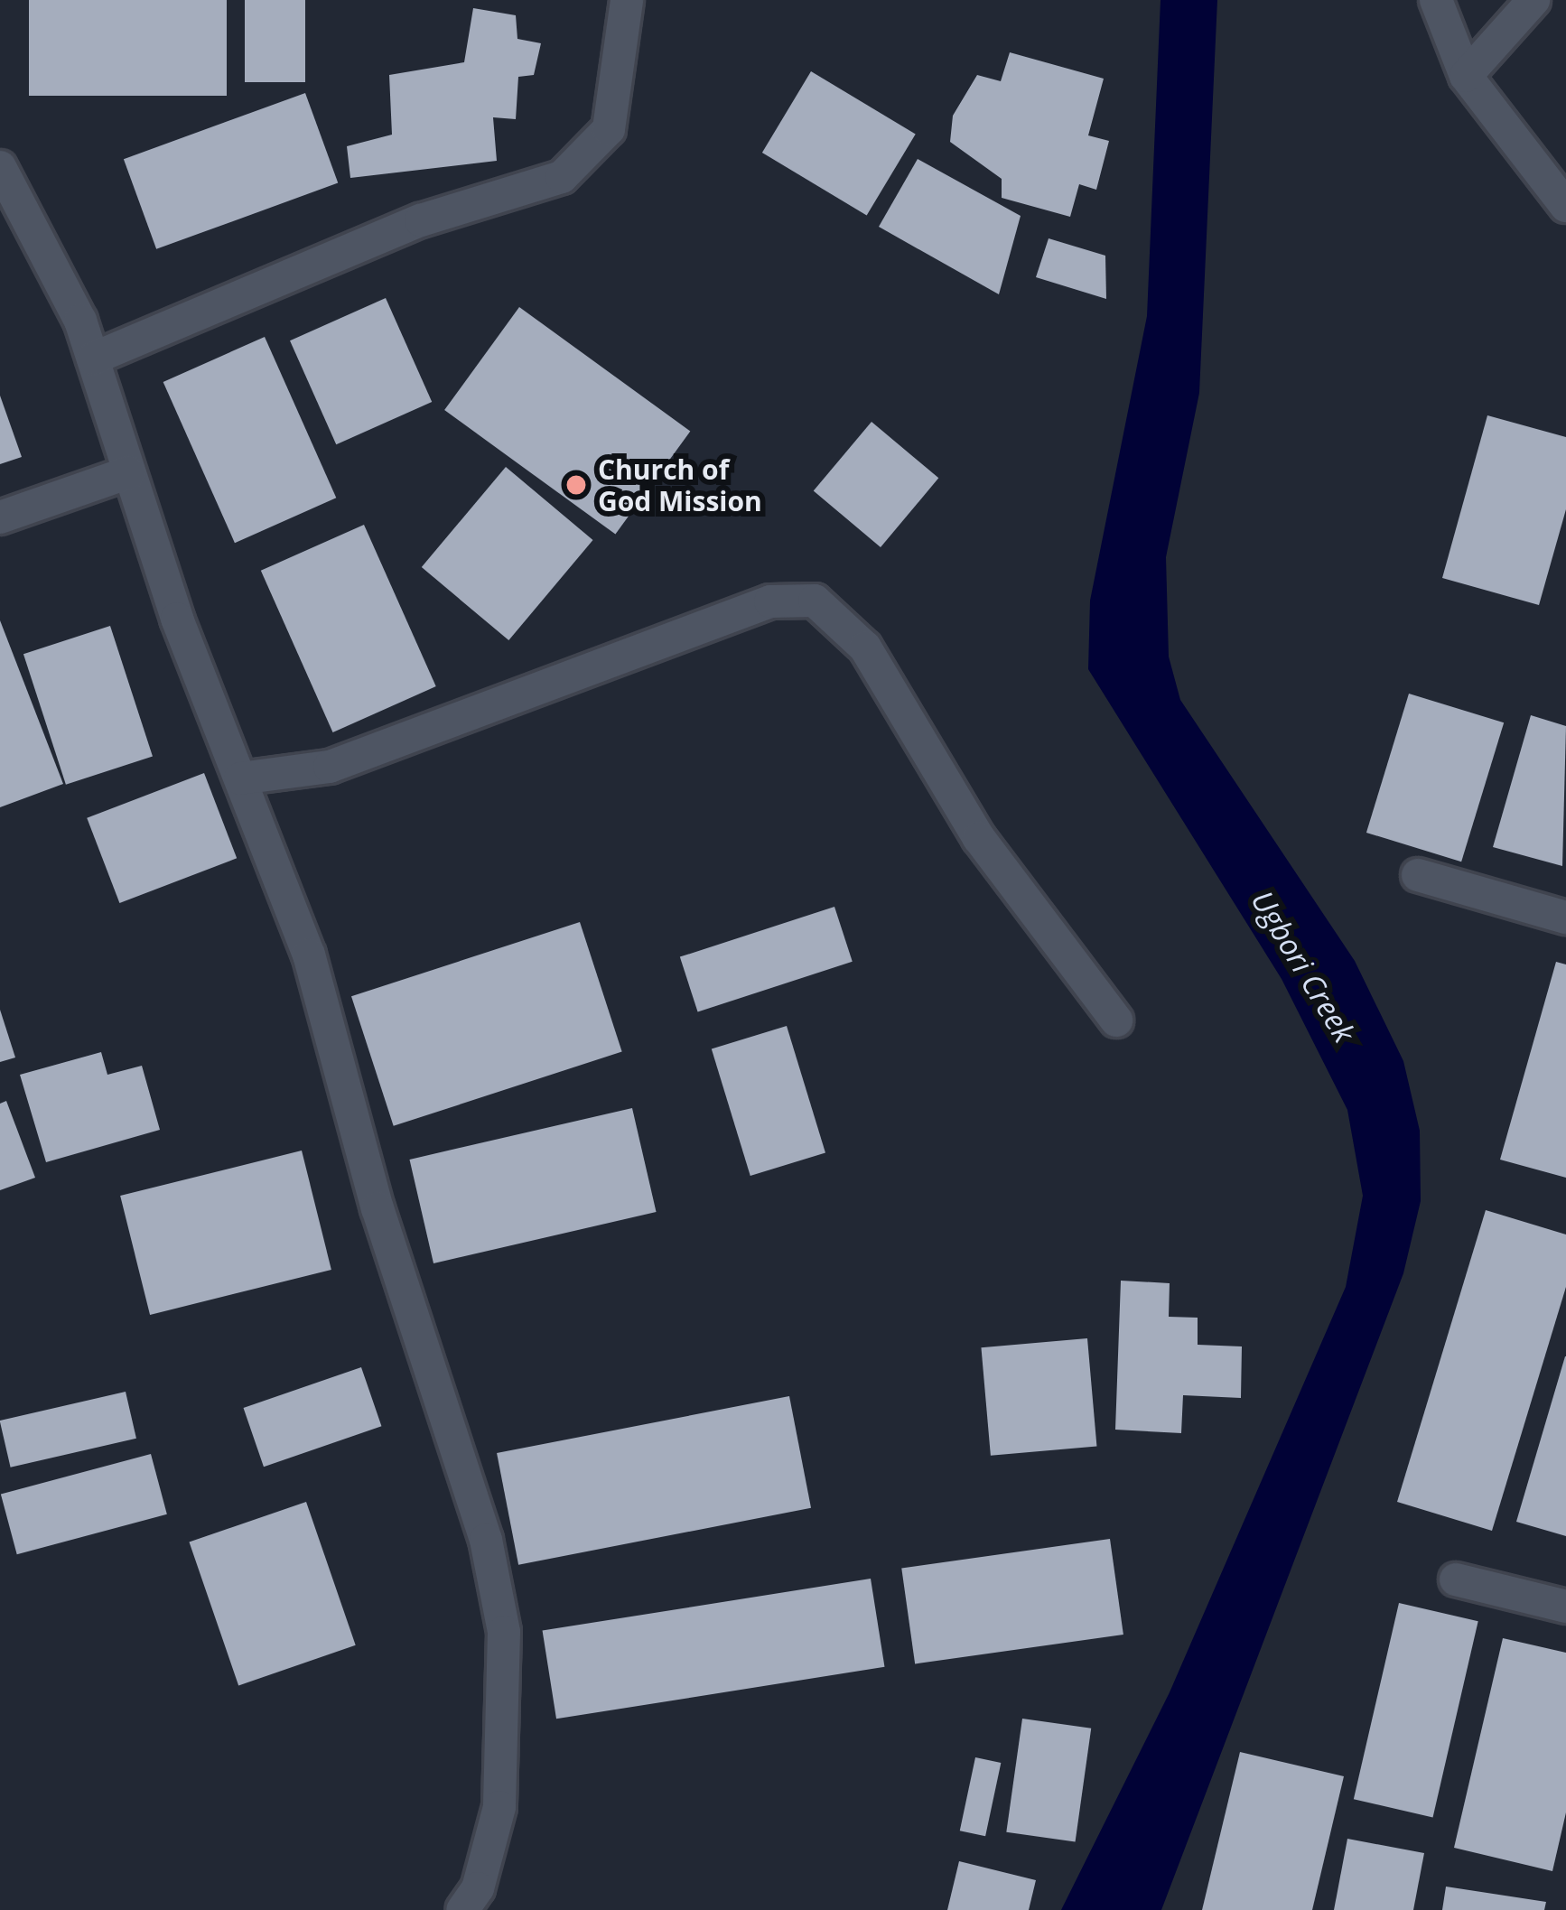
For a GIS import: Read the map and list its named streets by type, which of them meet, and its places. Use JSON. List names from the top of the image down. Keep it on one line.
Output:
{"water":["Ugbori Creek"],"places":["Church of God Mission"]}
